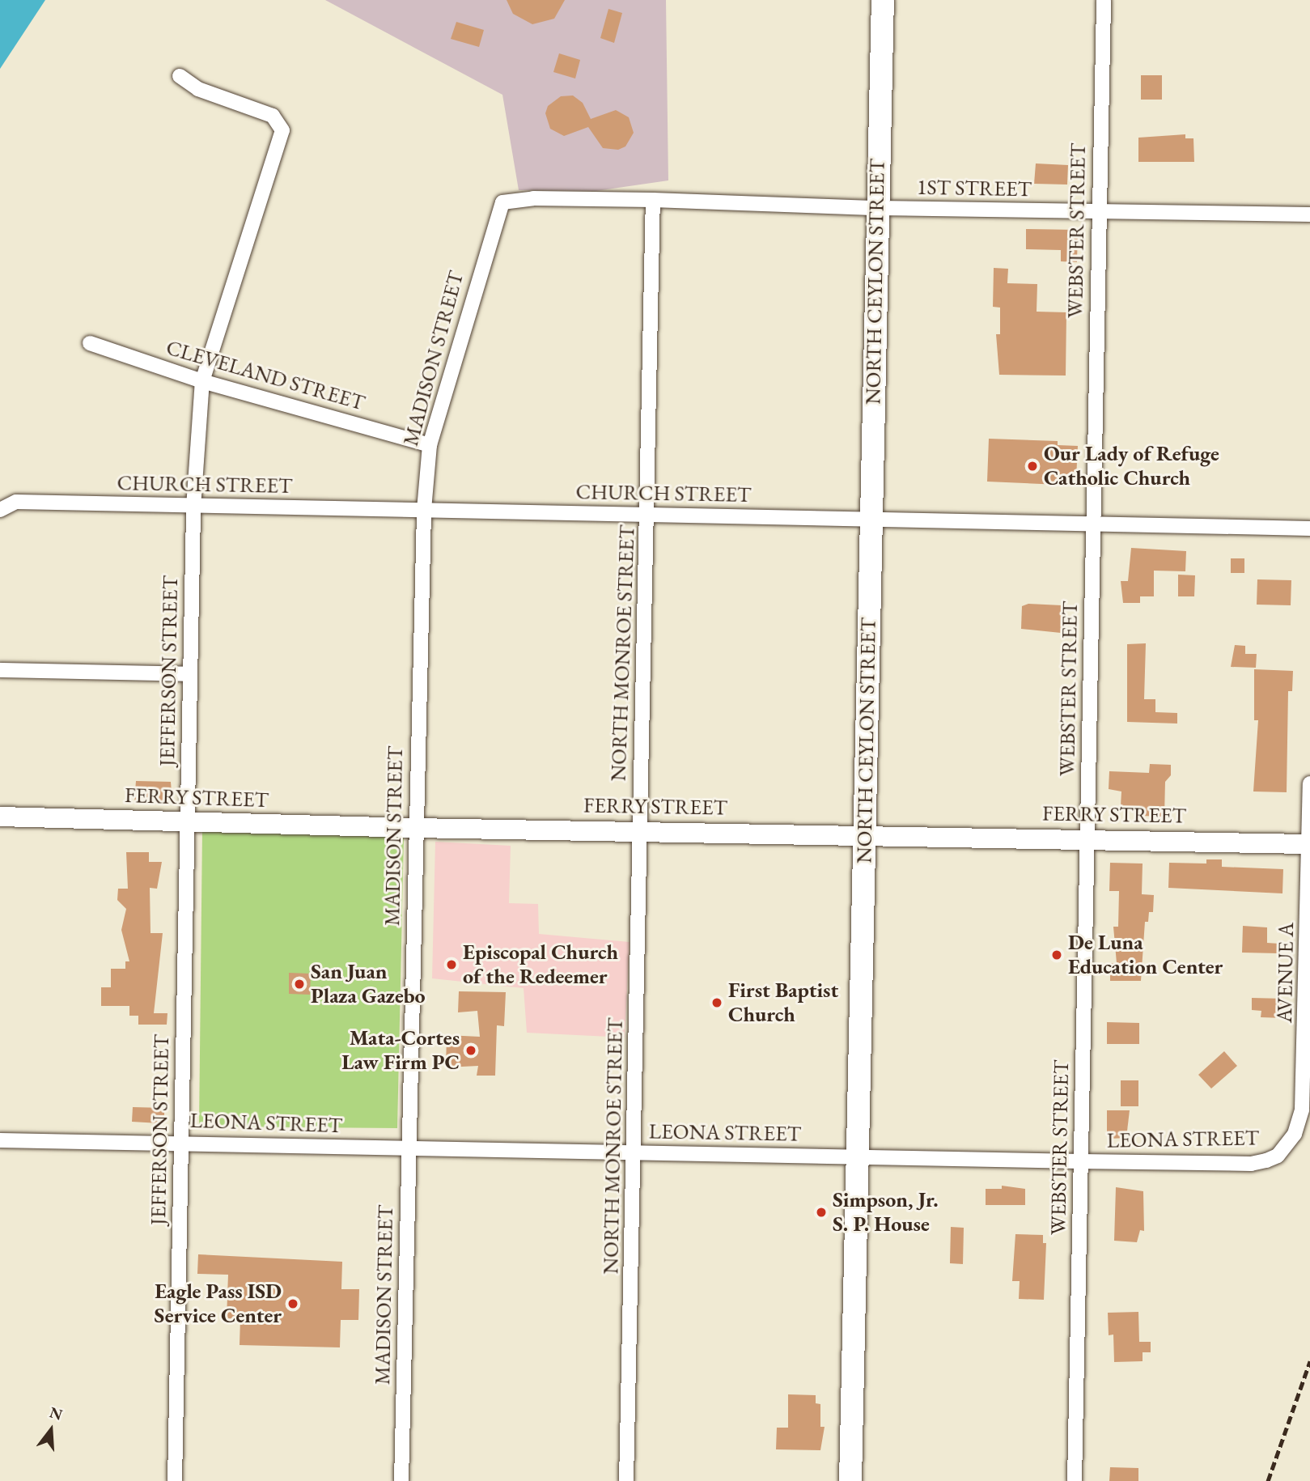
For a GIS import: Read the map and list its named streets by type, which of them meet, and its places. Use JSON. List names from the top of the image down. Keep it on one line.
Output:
{"streets":{"main road":["NORTH CEYLON STREET"],"street":["1ST STREET","WEBSTER STREET","MADISON STREET","CLEVELAND STREET","CHURCH STREET","NORTH MONROE STREET","JEFFERSON STREET","FERRY STREET","AVENUE A","LEONA STREET"]},"crossings":[["1ST STREET","WEBSTER STREET"],["1ST STREET","NORTH CEYLON STREET"],["1ST STREET","MADISON STREET"],["1ST STREET","NORTH MONROE STREET"],["WEBSTER STREET","CHURCH STREET"],["WEBSTER STREET","FERRY STREET"],["WEBSTER STREET","LEONA STREET"],["NORTH CEYLON STREET","CHURCH STREET"],["NORTH CEYLON STREET","FERRY STREET"],["NORTH CEYLON STREET","LEONA STREET"],["MADISON STREET","CLEVELAND STREET"],["MADISON STREET","CHURCH STREET"],["MADISON STREET","FERRY STREET"],["MADISON STREET","LEONA STREET"],["CLEVELAND STREET","JEFFERSON STREET"],["CHURCH STREET","NORTH MONROE STREET"],["CHURCH STREET","JEFFERSON STREET"],["NORTH MONROE STREET","FERRY STREET"],["NORTH MONROE STREET","LEONA STREET"],["JEFFERSON STREET","FERRY STREET"],["JEFFERSON STREET","LEONA STREET"],["FERRY STREET","AVENUE A"],["AVENUE A","LEONA STREET"]],"places":["Our Lady of Refuge Catholic Church","De Luna Education Center","Episcopal Church of the Redeemer","San Juan Plaza Gazebo","First Baptist Church","Mata-Cortes Law Firm PC","Simpson, Jr. S. P. House","Eagle Pass ISD Service Center"],"north":"top"}
